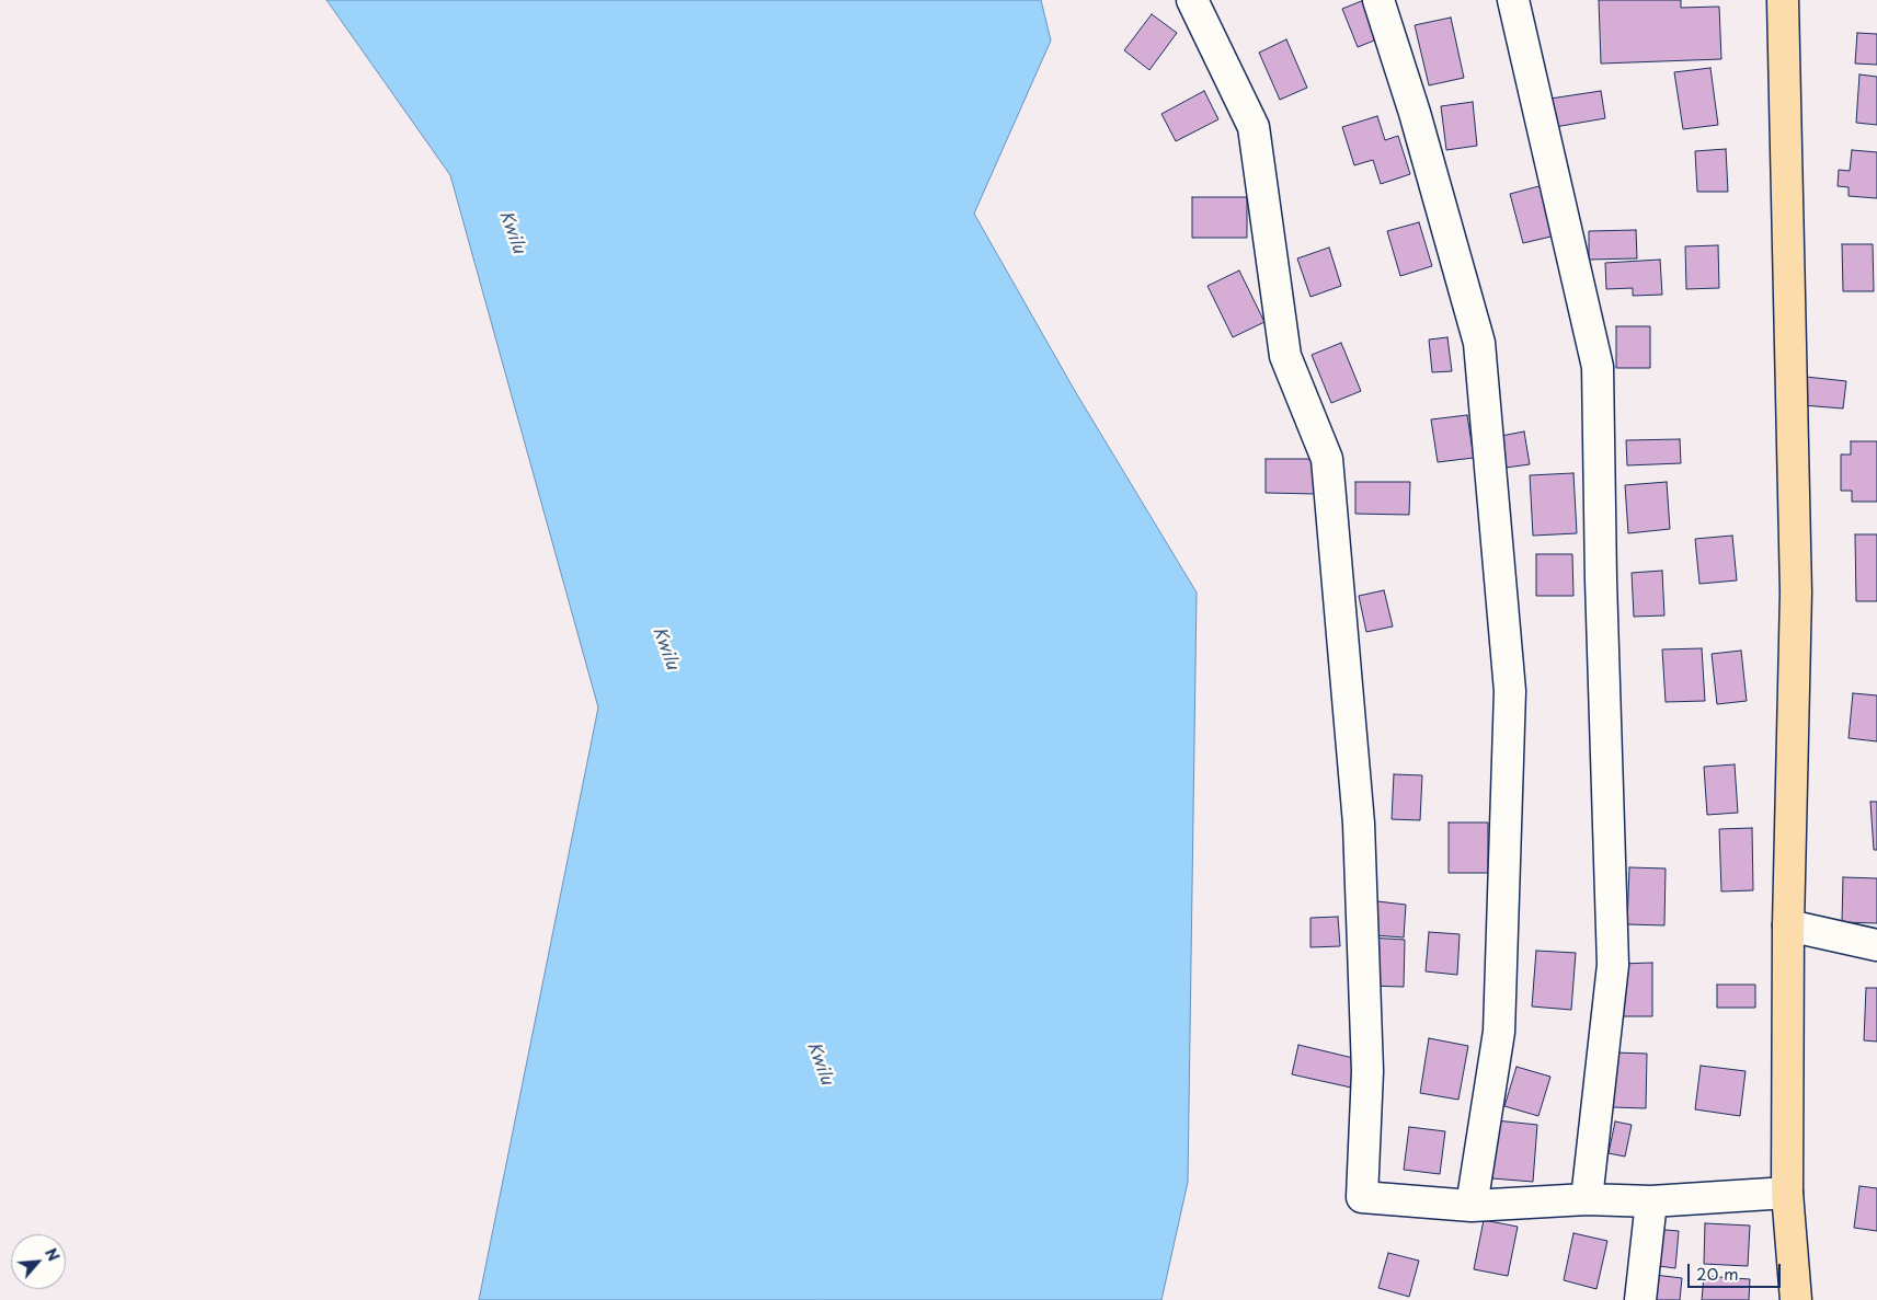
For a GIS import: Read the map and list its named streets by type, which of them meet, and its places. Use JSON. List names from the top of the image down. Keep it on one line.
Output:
{"water":["Kwilu"],"scale_bar":"20 m","north":"top right"}
